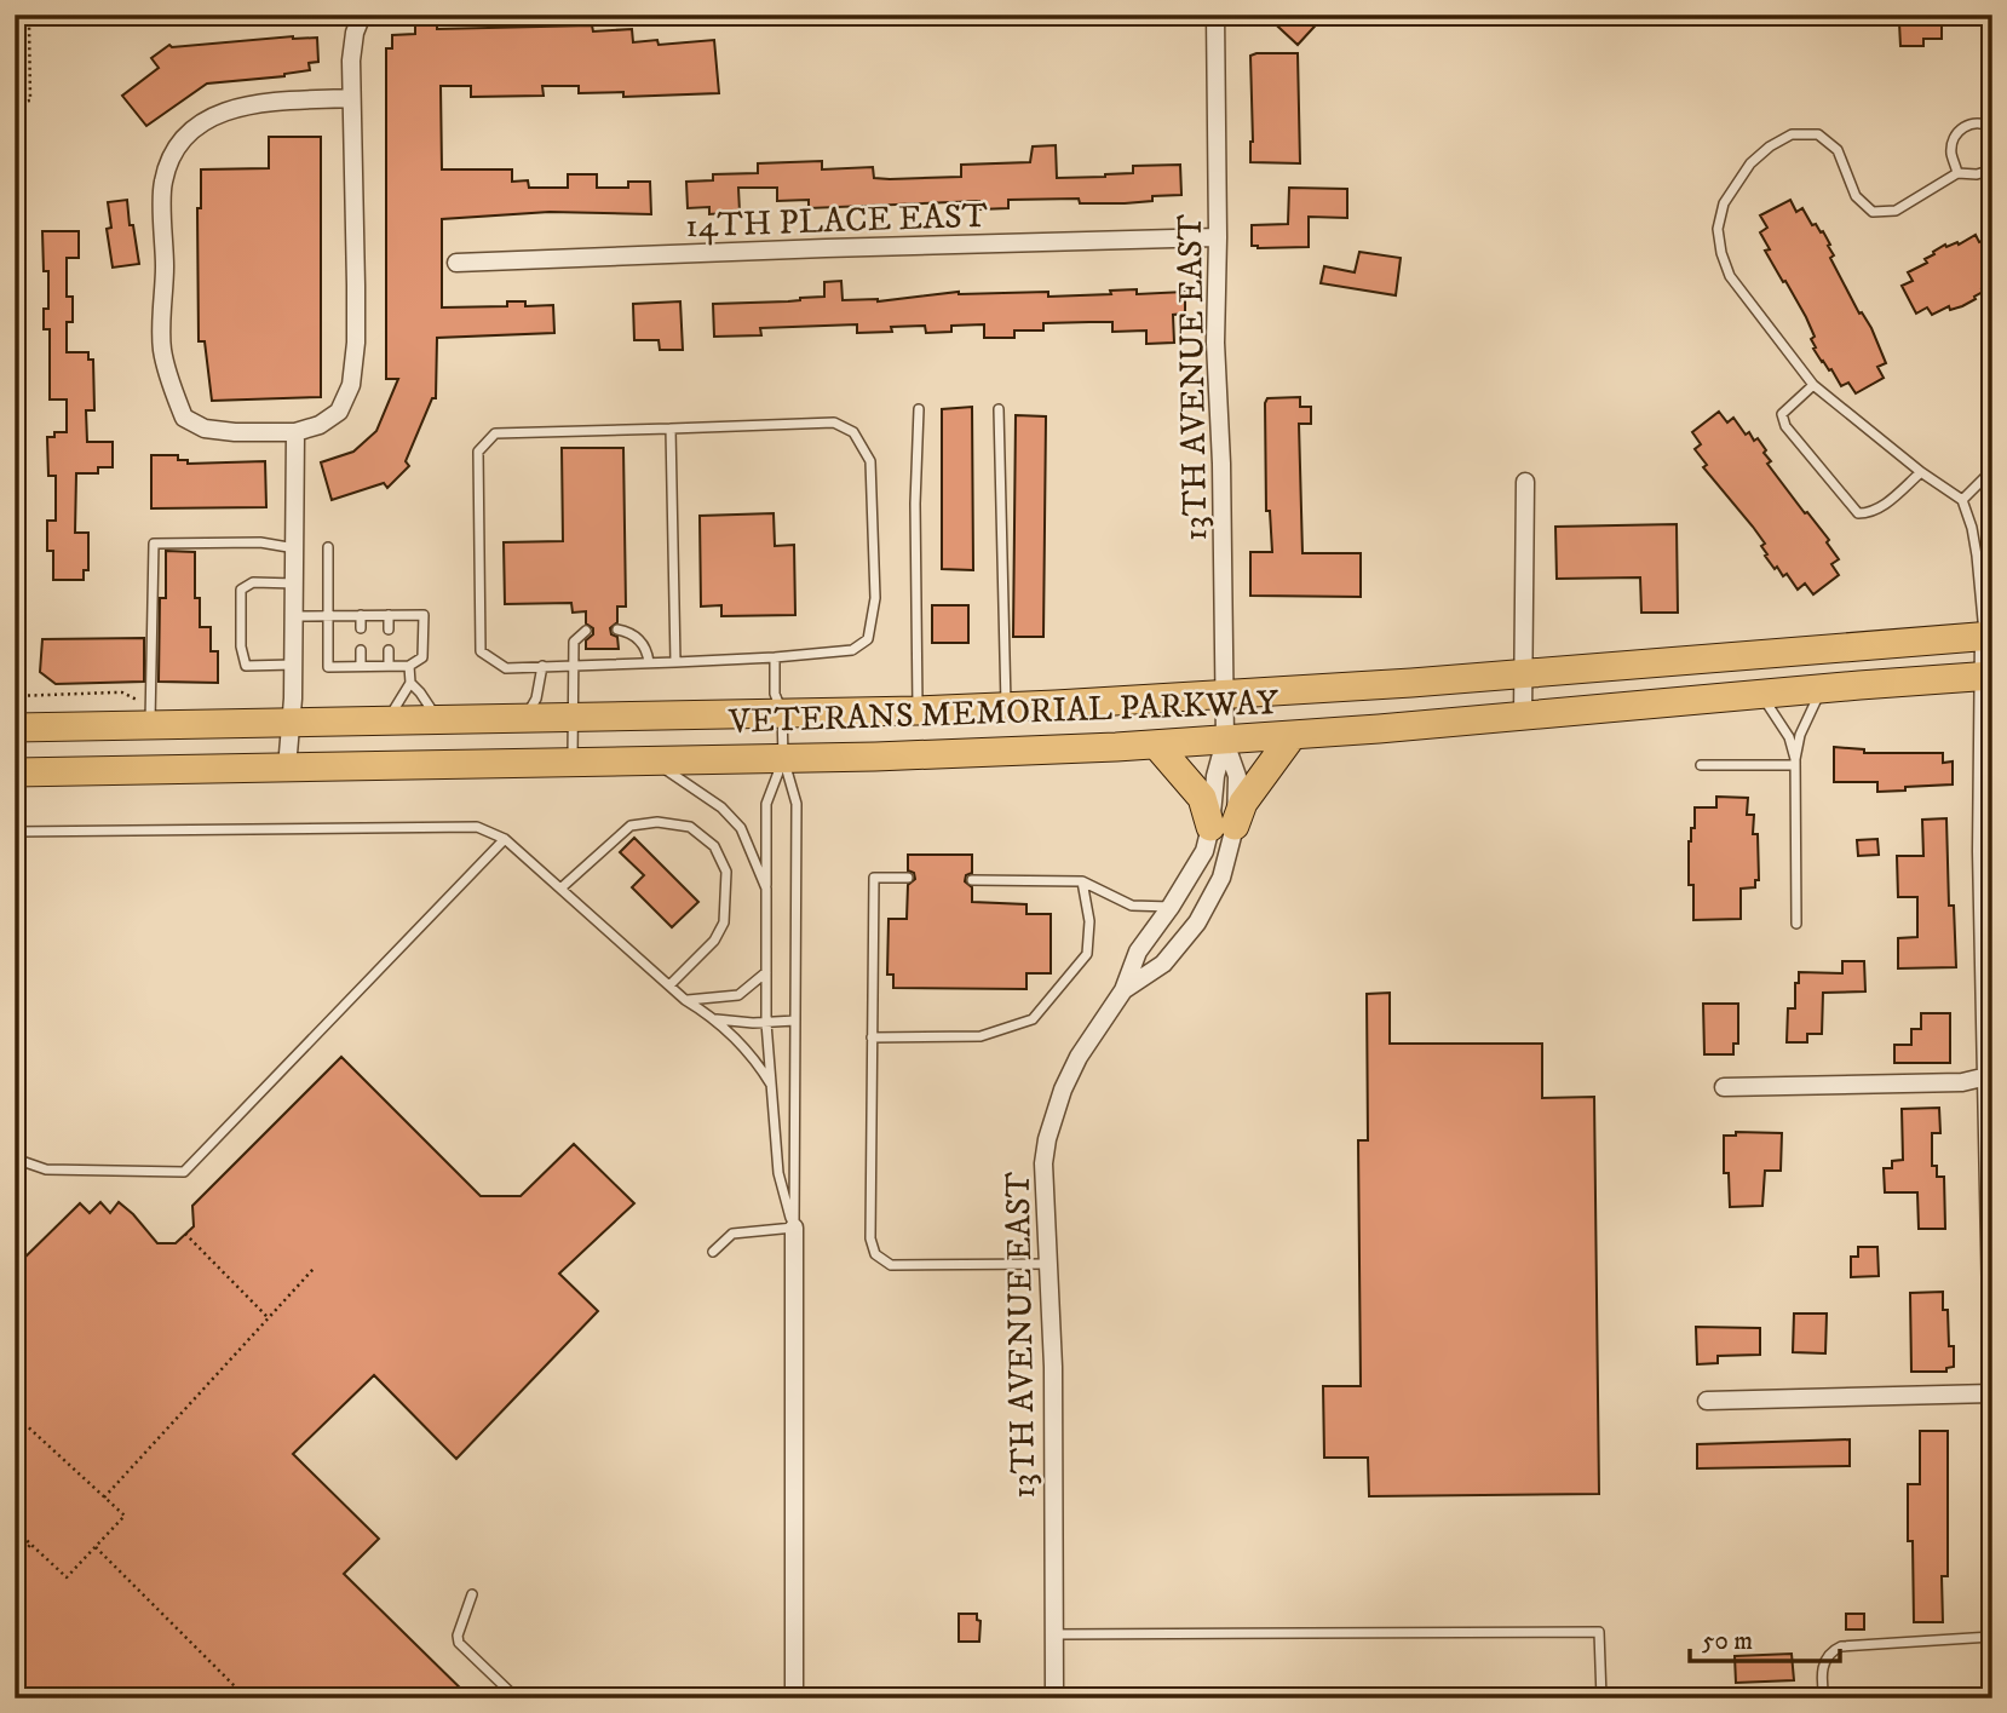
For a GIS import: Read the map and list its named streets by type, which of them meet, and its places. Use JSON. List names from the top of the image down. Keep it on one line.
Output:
{"streets":{"main road":["VETERANS MEMORIAL PARKWAY"],"street":["14TH PLACE EAST","13TH AVENUE EAST"]},"crossings":[["14TH PLACE EAST","13TH AVENUE EAST"],["13TH AVENUE EAST","VETERANS MEMORIAL PARKWAY"]],"scale_bar":"50 m"}
